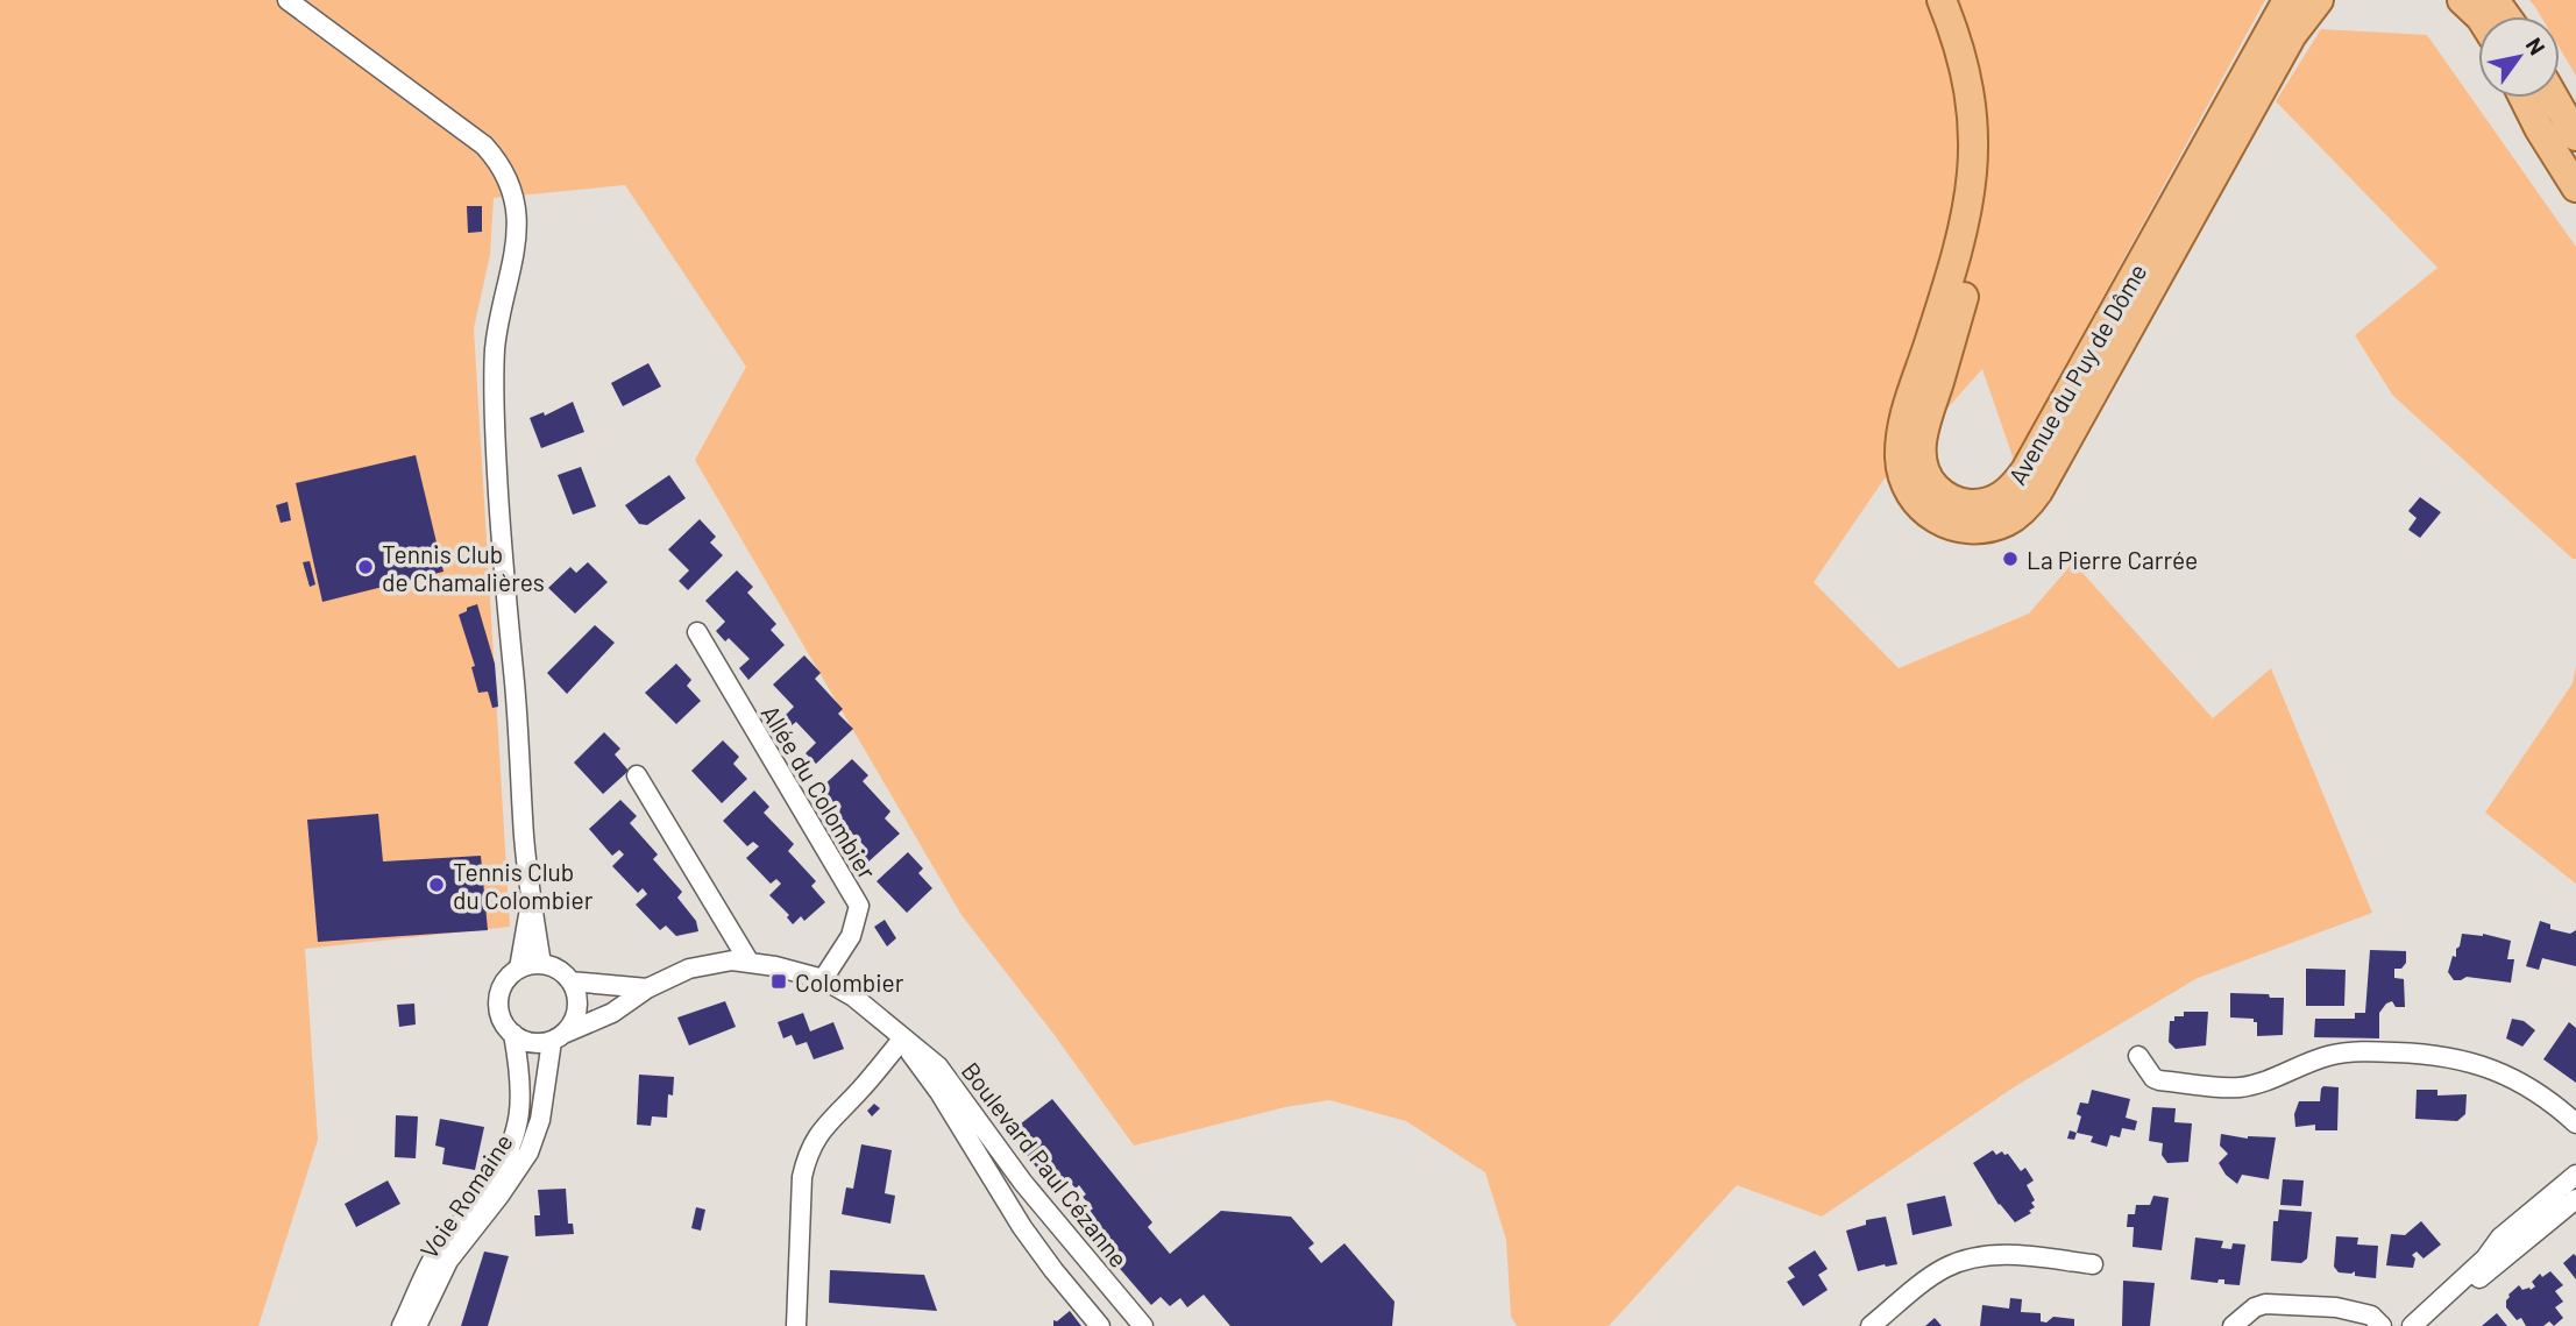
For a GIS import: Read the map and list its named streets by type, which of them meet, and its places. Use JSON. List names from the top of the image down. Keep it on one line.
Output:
{"streets":{"main road":["Avenue du Puy de Dôme"],"street":["Allée du Colombier","Boulevard Paul Cézanne","Voie Romaine"]},"crossings":[["Allée du Colombier","Boulevard Paul Cézanne"],["Boulevard Paul Cézanne","Voie Romaine"]],"places":{"other":["La Pierre Carrée","Tennis Club de Chamalières","Tennis Club du Colombier"],"transit":["Colombier"]},"north":"top right"}
